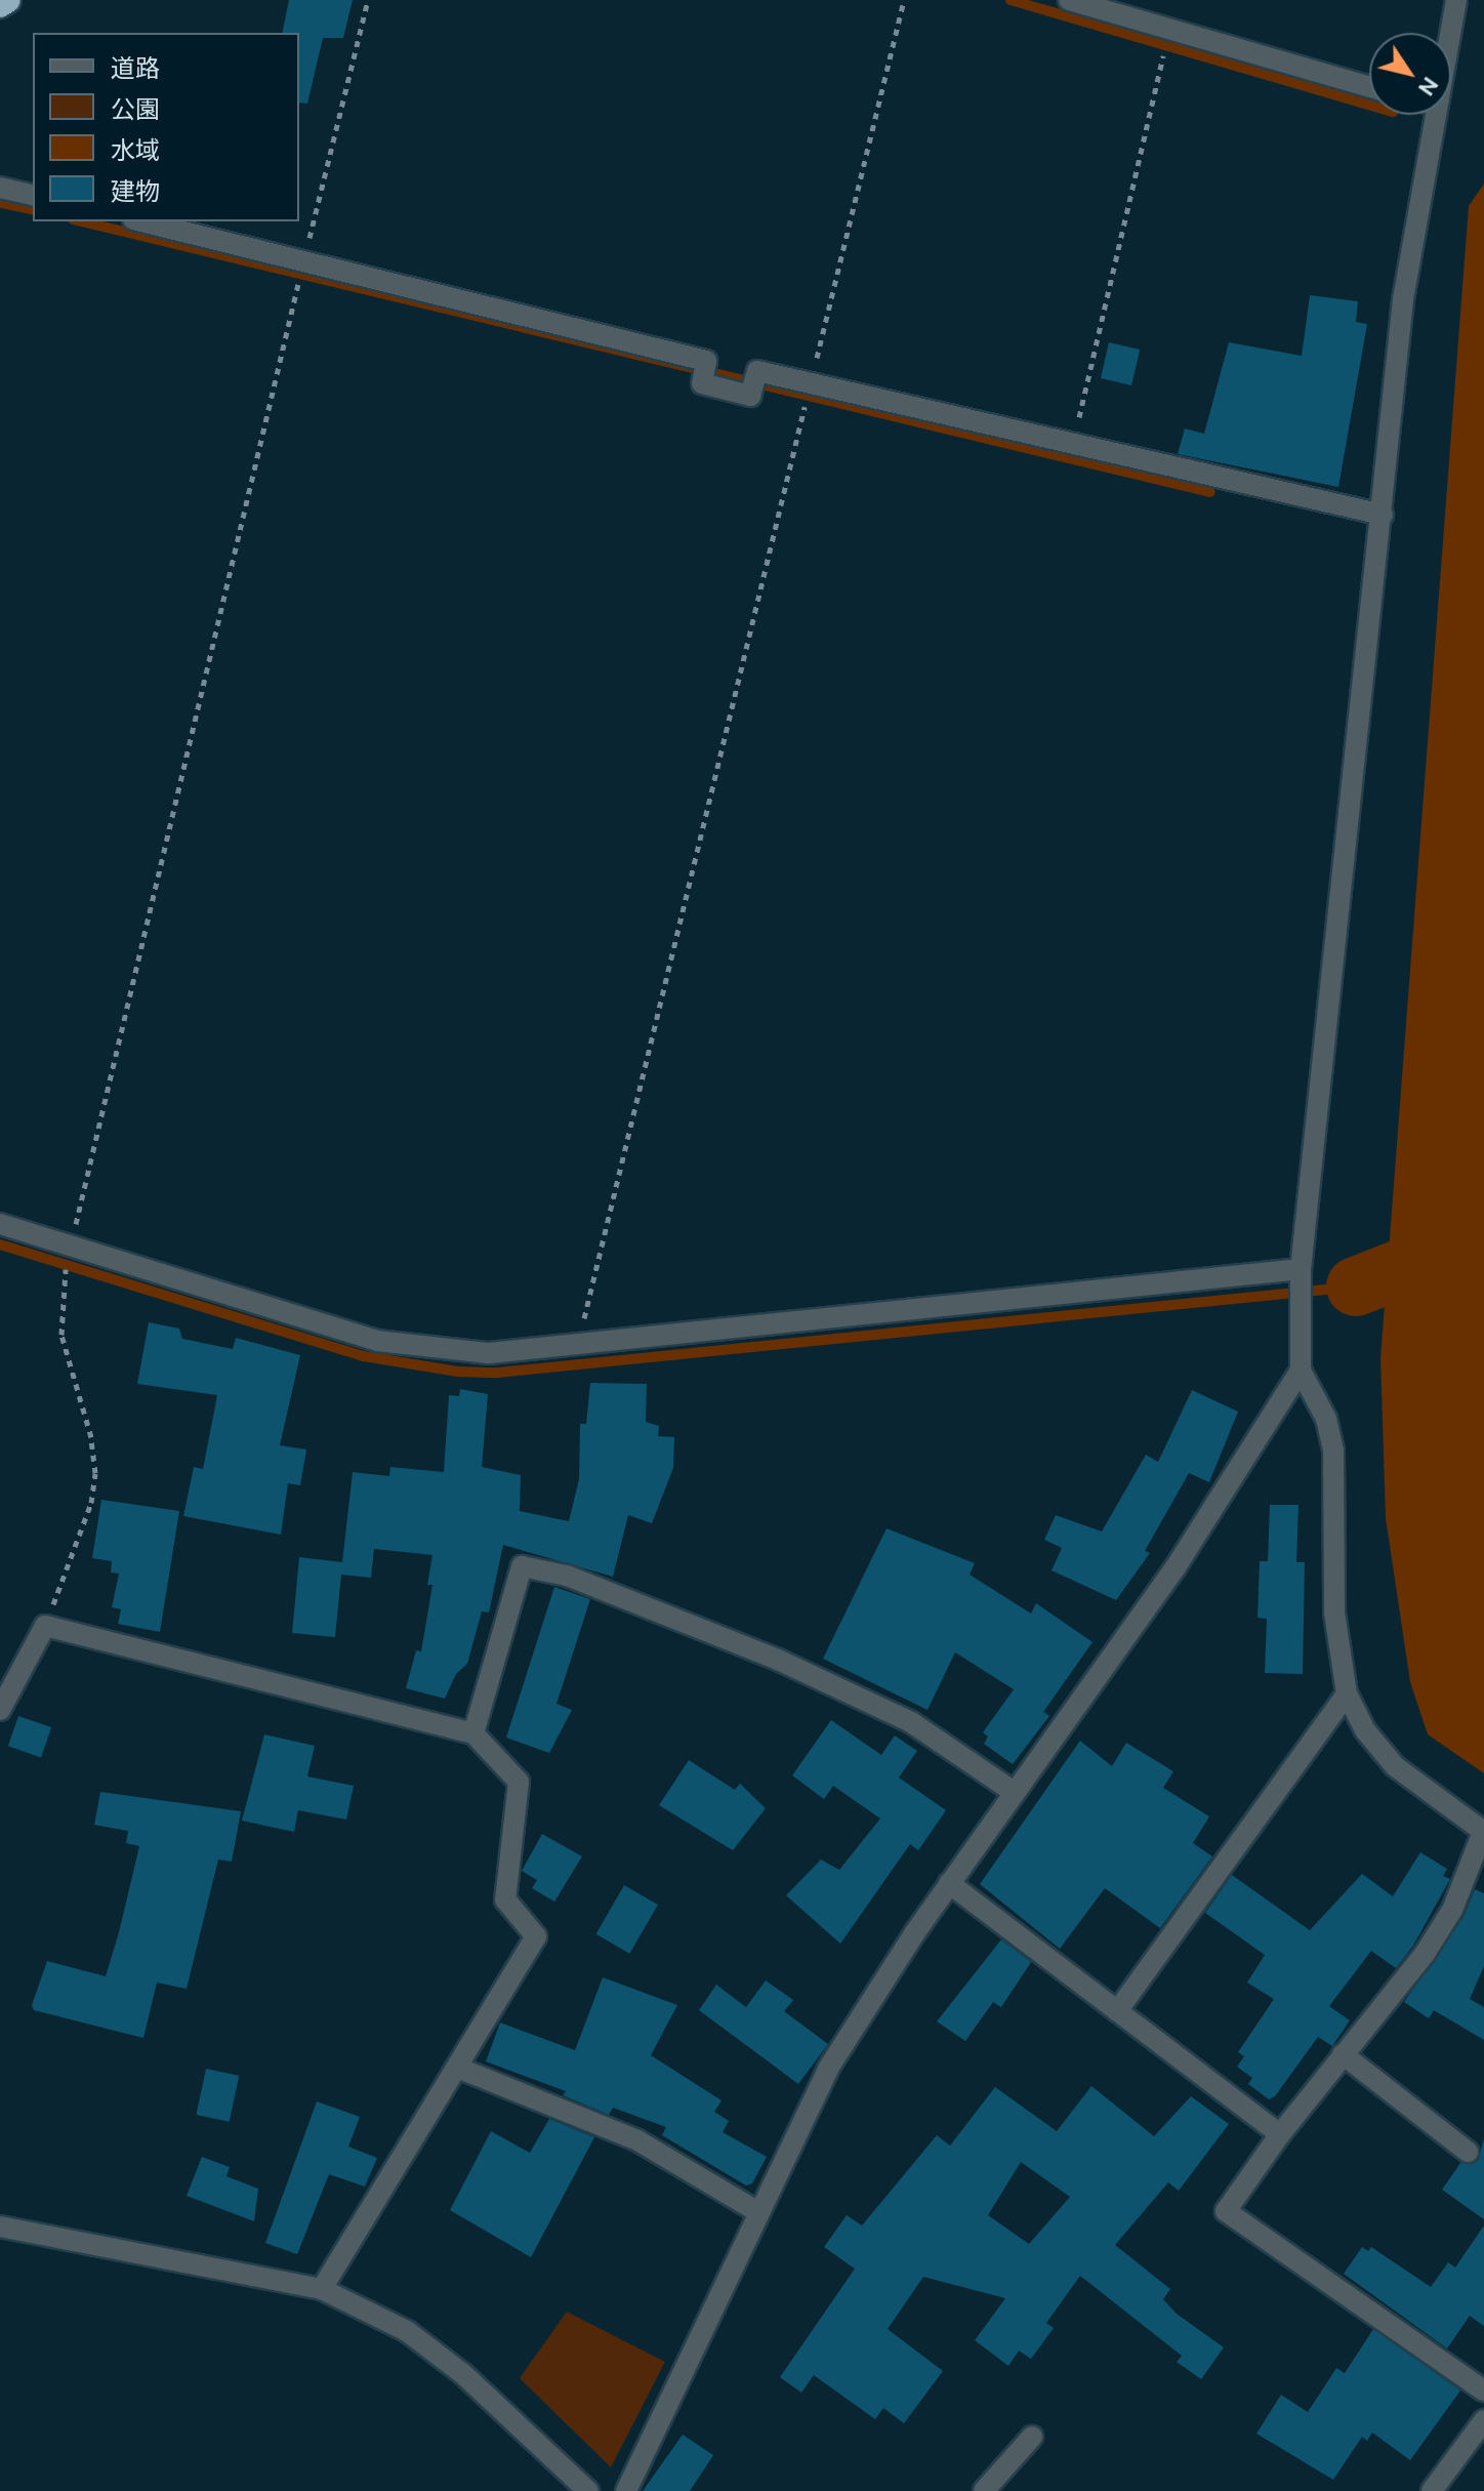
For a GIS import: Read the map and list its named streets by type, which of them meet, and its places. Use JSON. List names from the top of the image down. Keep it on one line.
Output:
{"legend":["道路","公園","水域","建物"],"north":"bottom right"}
